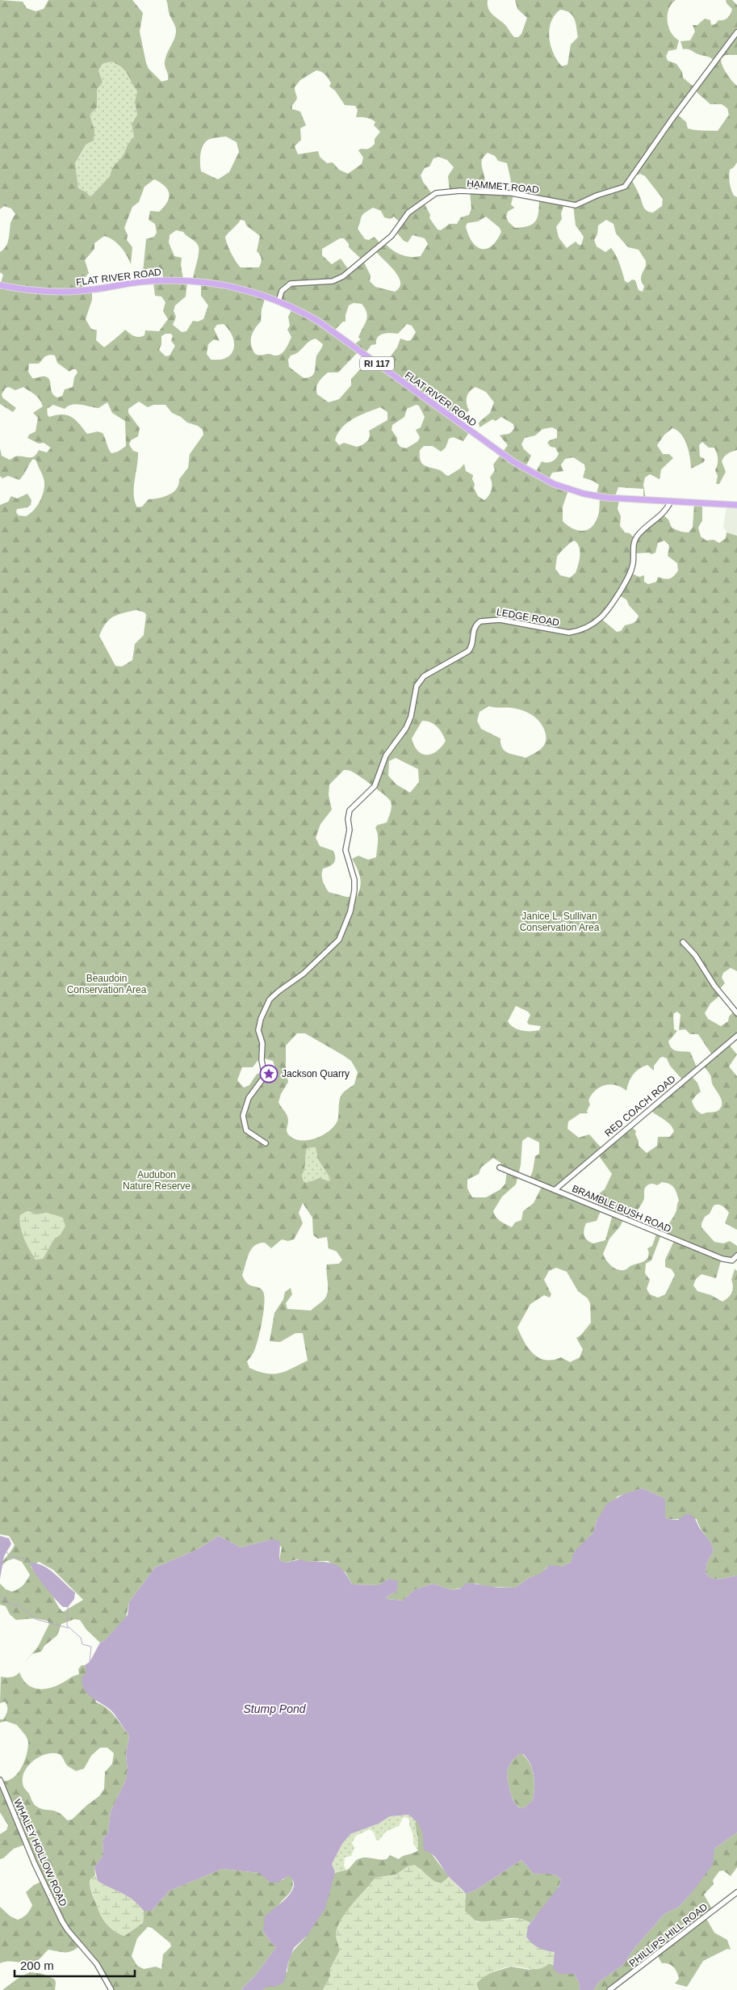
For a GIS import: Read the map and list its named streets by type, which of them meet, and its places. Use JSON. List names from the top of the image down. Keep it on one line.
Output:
{"streets":{"main road":["FLAT RIVER ROAD","RI 117"],"street":["HAMMET ROAD","LEDGE ROAD","RED COACH ROAD","BRAMBLE BUSH ROAD","WHALEY HOLLOW ROAD","PHILLIPS HILL ROAD"]},"crossings":[["HAMMET ROAD","FLAT RIVER ROAD"],["FLAT RIVER ROAD","LEDGE ROAD"],["RED COACH ROAD","BRAMBLE BUSH ROAD"]],"water":["Stump Pond"],"parks":["Janice L. Sullivan Conservation Area","Beaudoin Conservation Area","Audubon Nature Reserve"],"places":{"place":["Jackson Quarry"]},"scale_bar":"200 m"}
